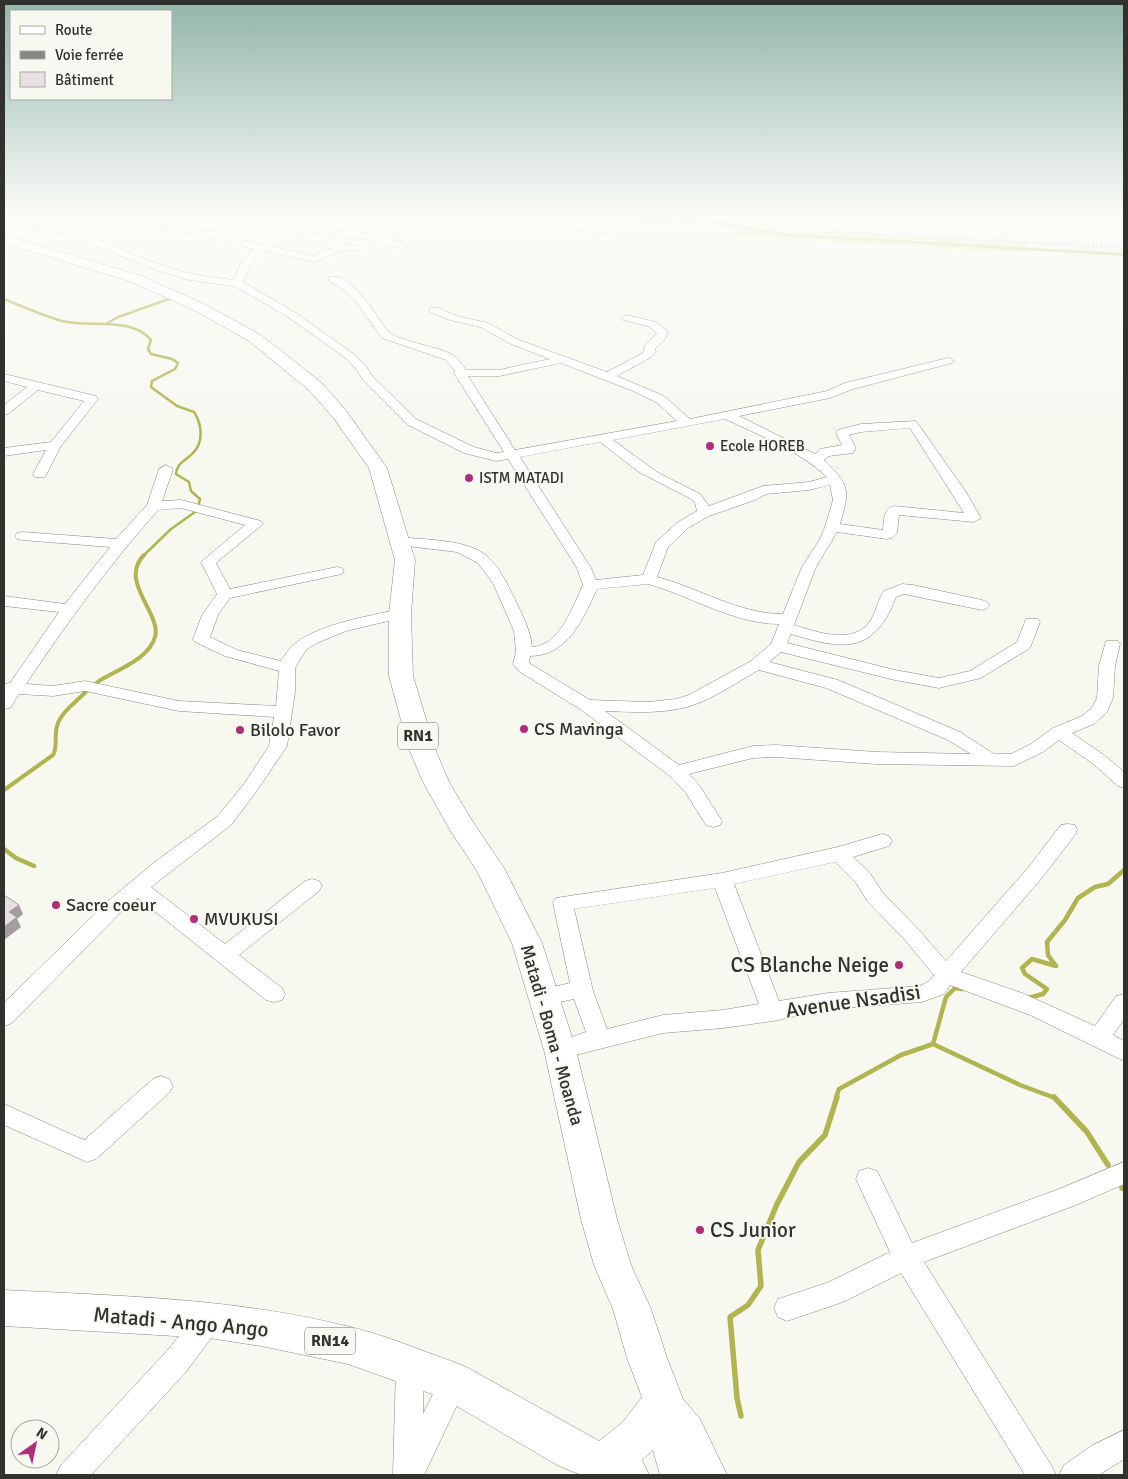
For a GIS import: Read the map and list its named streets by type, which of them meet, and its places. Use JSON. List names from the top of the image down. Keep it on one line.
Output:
{"streets":{"highway":["RN1","Matadi - Boma - Moanda","Matadi - Ango Ango","RN14"],"street":["Avenue Nsadisi"]},"crossings":[["Avenue Nsadisi","Matadi - Boma - Moanda"]],"places":["Ecole HOREB","ISTM MATADI","CS Mavinga","Bilolo Favor","Sacre coeur","MVUKUSI","CS Blanche Neige","CS Junior"],"legend":["Route","Voie ferrée","Bâtiment"],"north":"top right"}
